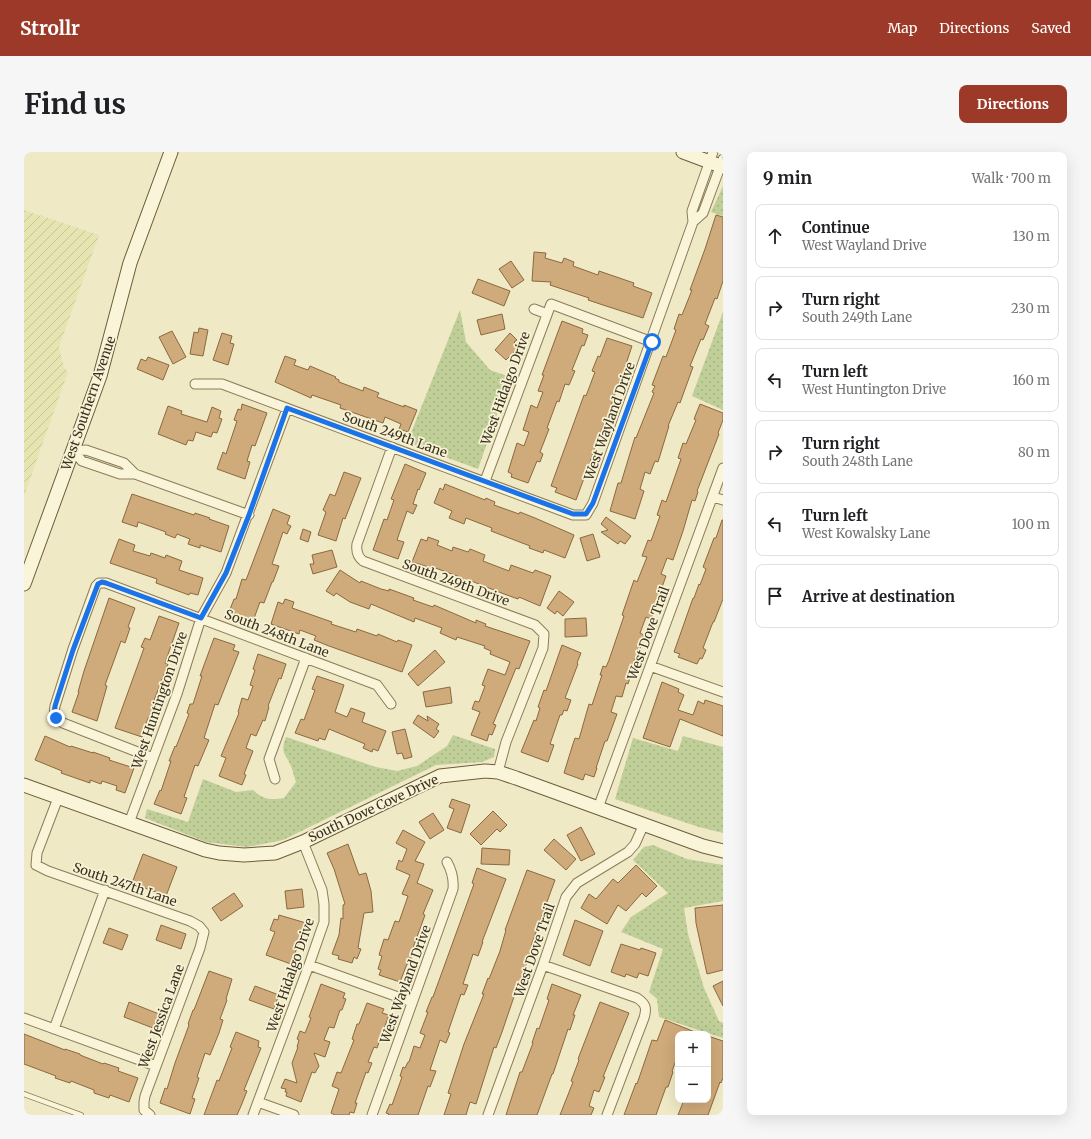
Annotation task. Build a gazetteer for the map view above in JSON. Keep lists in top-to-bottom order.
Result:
{
  "streets": {
    "street": [
      "West Hidalgo Drive",
      "West Southern Avenue",
      "West Wayland Drive",
      "South 249th Lane",
      "South 249th Drive",
      "South 248th Lane",
      "West Dove Trail",
      "West Huntington Drive",
      "South Dove Cove Drive",
      "South 247th Lane",
      "West Jessica Lane"
    ]
  },
  "crossings": [
    ["West Hidalgo Drive", "West Wayland Drive"],
    ["West Hidalgo Drive", "South 249th Lane"],
    ["West Hidalgo Drive", "South Dove Cove Drive"],
    ["West Wayland Drive", "South 249th Lane"],
    ["South 249th Lane", "South 249th Drive"],
    ["South 249th Lane", "West Huntington Drive"],
    ["South 249th Drive", "South Dove Cove Drive"],
    ["South 248th Lane", "West Huntington Drive"],
    ["West Dove Trail", "South Dove Cove Drive"],
    ["West Huntington Drive", "South Dove Cove Drive"],
    ["South Dove Cove Drive", "South 247th Lane"],
    ["South 247th Lane", "West Jessica Lane"]
  ],
  "page": {
    "header": "Strollr",
    "nav": ["Map", "Directions", "Saved"],
    "buttons": "Directions",
    "title": "Find us",
    "heading": ["9 min", "Walk · 700 m"],
    "list": [
      ["Continue", "West Wayland Drive", "130 m"],
      ["Turn right", "South 249th Lane", "230 m"],
      ["Turn left", "West Huntington Drive", "160 m"],
      ["Turn right", "South 248th Lane", "80 m"],
      ["Turn left", "West Kowalsky Lane", "100 m"],
      "Arrive at destination"
    ],
    "map_buttons": ["+", "−"]
  }
}
